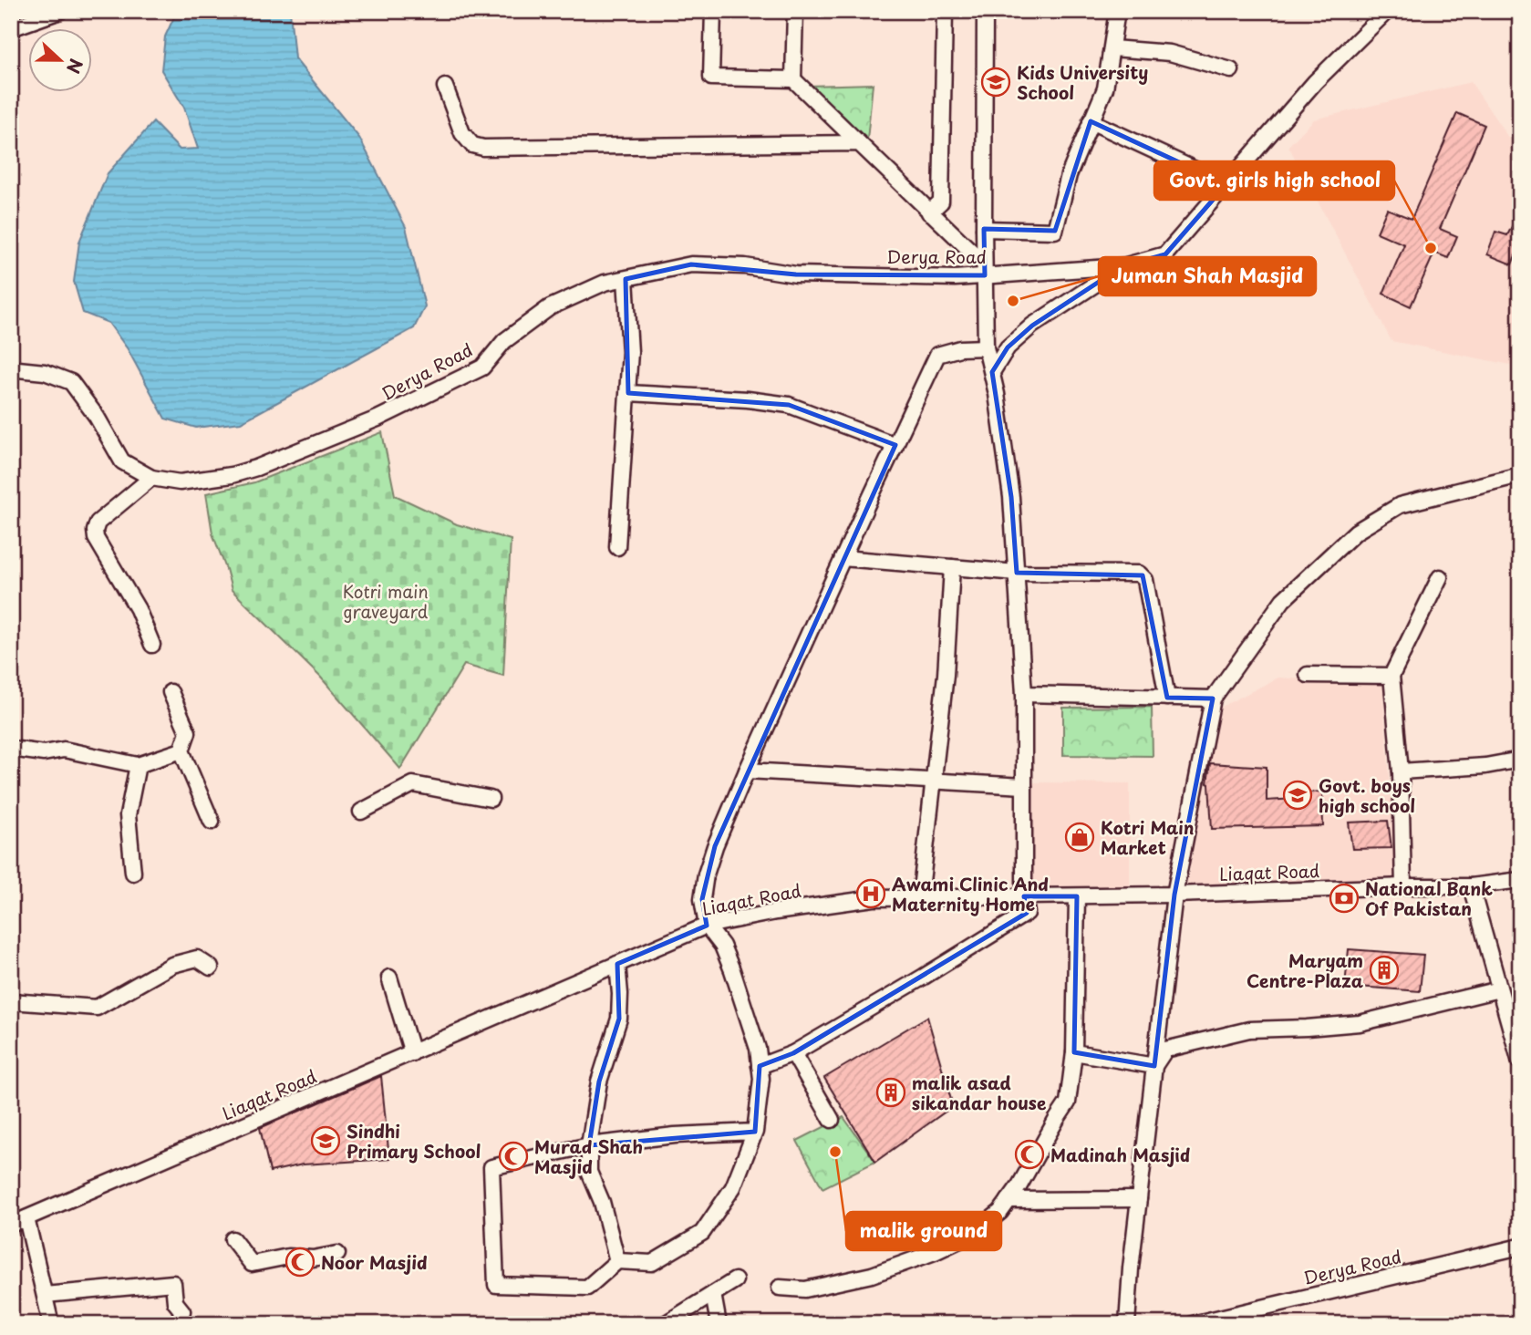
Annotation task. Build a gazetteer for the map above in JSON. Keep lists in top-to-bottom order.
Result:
{
  "streets": {
    "street": ["Derya Road", "Liaqat Road"]
  },
  "parks": ["Kotri main graveyard"],
  "places": {
    "school or university": ["Kids University School", "Govt. boys high school", "Sindhi Primary School"],
    "other": ["Govt. girls high school", "Juman Shah Masjid", "malik ground"],
    "shop": ["Kotri Main Market"],
    "hospital": ["Awami Clinic And Maternity Home"],
    "bank": ["National Bank Of Pakistan"],
    "building": ["Maryam Centre-Plaza", "malik asad sikandar house"],
    "mosque": ["Madinah Masjid", "Murad Shah Masjid", "Noor Masjid"]
  },
  "north": "right"
}
